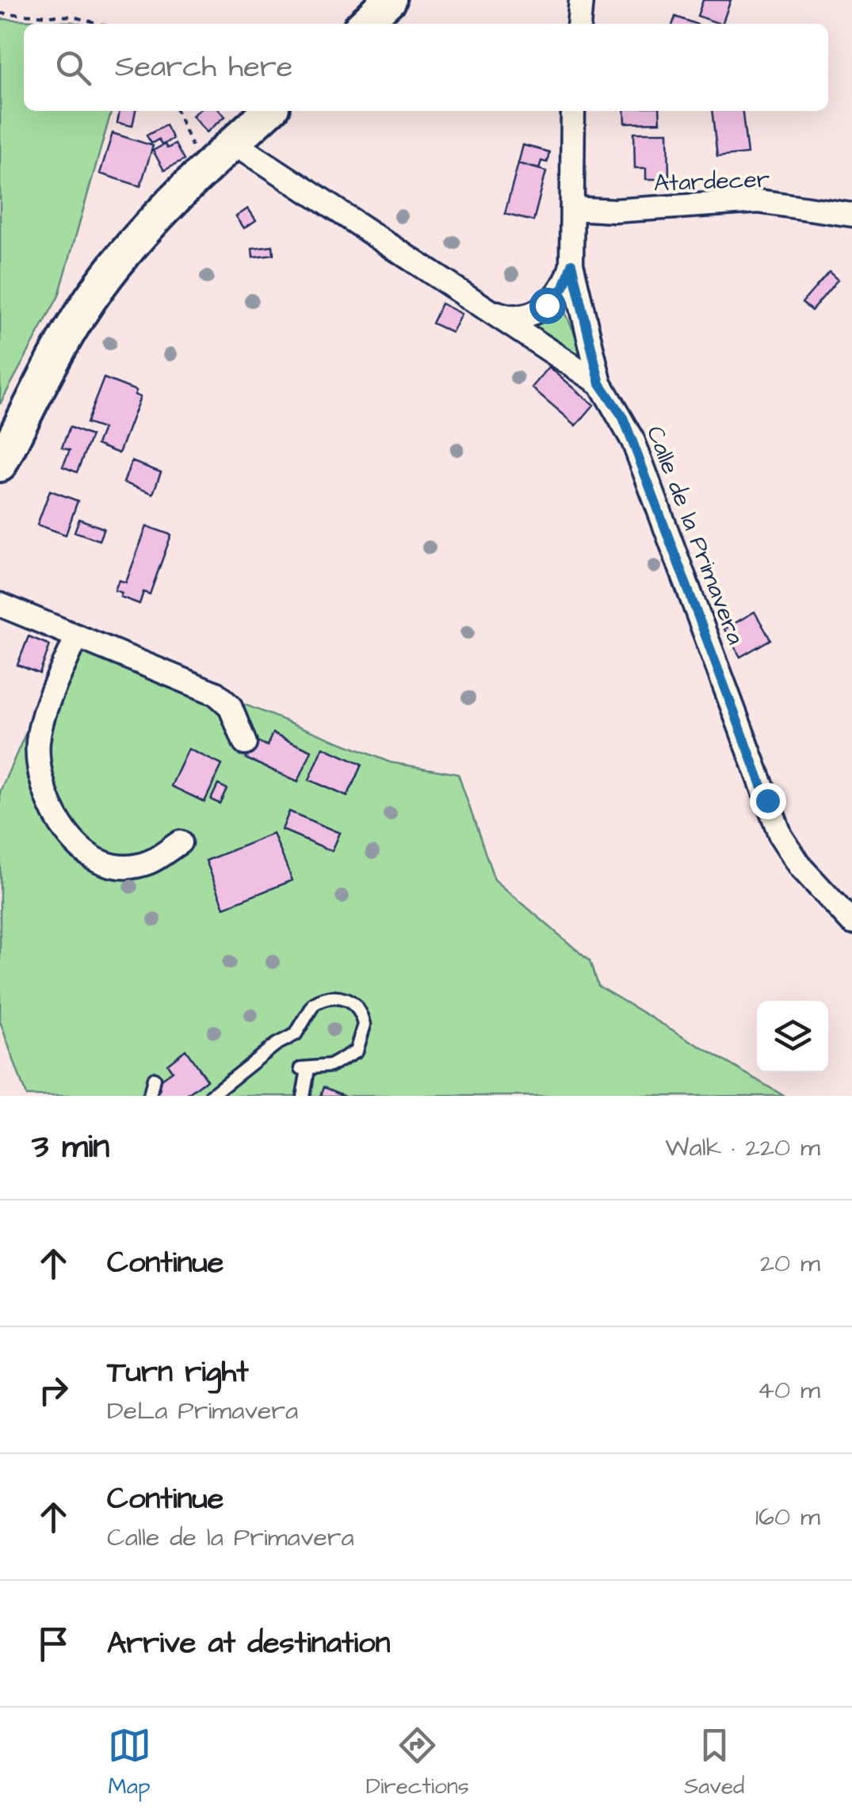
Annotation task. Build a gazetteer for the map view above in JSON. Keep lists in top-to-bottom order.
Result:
{
  "streets": {
    "street": ["Atardecer", "Calle de la Primavera"]
  },
  "page": {
    "search": "Search here",
    "heading": ["3 min", "Walk · 220 m"],
    "list": [
      ["Continue", "20 m"],
      ["Turn right", "DeLa Primavera", "40 m"],
      ["Continue", "Calle de la Primavera", "160 m"],
      "Arrive at destination"
    ],
    "nav": ["Map", "Directions", "Saved"]
  }
}
